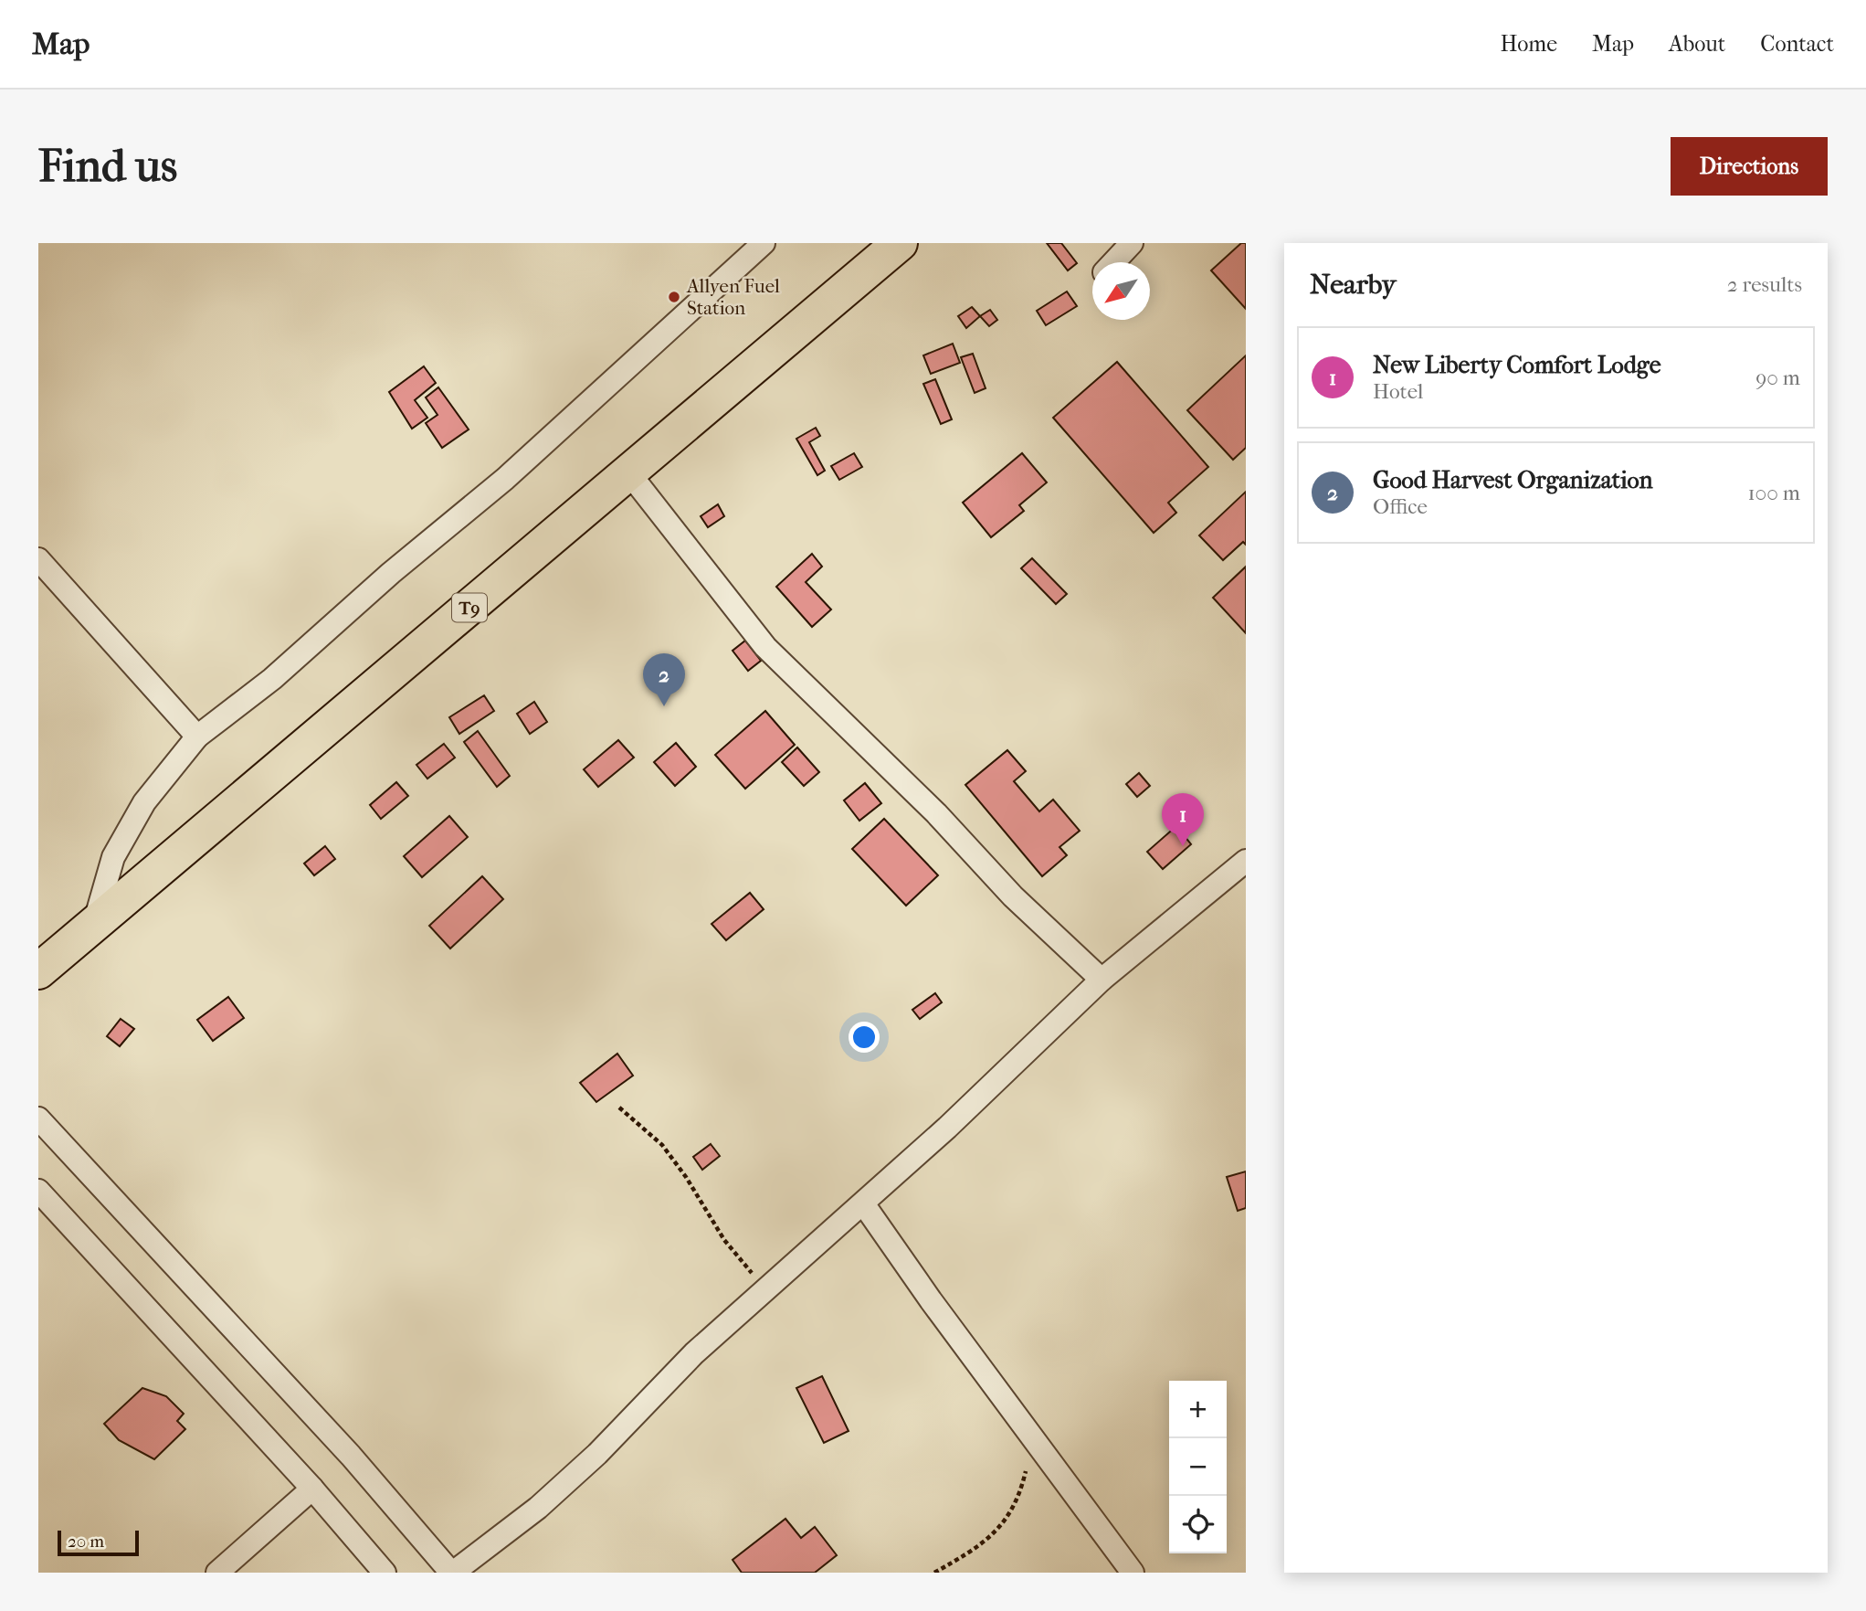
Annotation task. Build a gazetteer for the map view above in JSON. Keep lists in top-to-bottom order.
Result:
{
  "streets": {
    "highway": ["T9"]
  },
  "places": ["Allyen Fuel Station"],
  "scale_bar": "20 m",
  "north": "bottom left",
  "page": {
    "header": "Map",
    "nav": [
      "Home",
      "Map",
      "About",
      "Contact"
    ],
    "buttons": "Directions",
    "title": "Find us",
    "heading": ["Nearby", "2 results"],
    "list": [
      {
        "mark": "1",
        "name": "New Liberty Comfort Lodge",
        "note": "Hotel",
        "value": "90 m"
      },
      {
        "mark": "2",
        "name": "Good Harvest Organization",
        "note": "Office",
        "value": "100 m"
      }
    ],
    "pins": ["2", "1"],
    "map_buttons": ["+", "−"],
    "scale": "20 m"
  }
}
